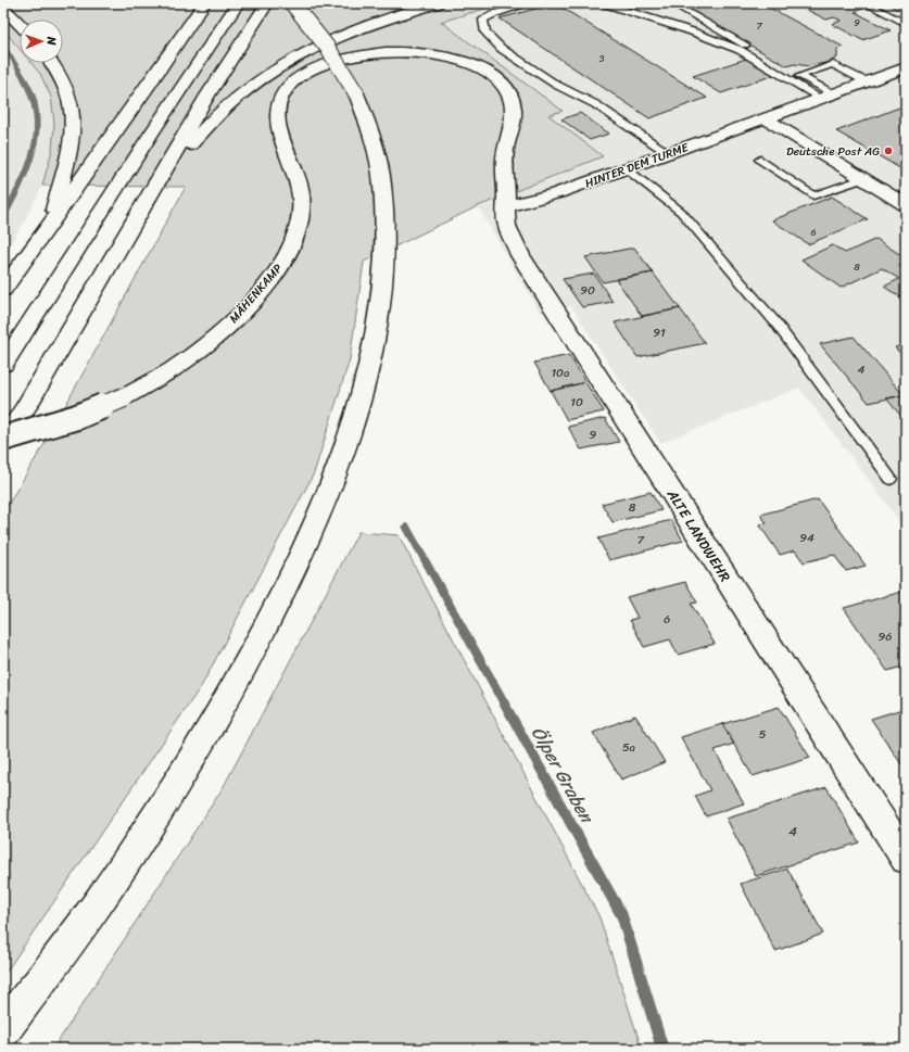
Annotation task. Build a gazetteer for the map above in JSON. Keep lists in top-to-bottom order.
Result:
{
  "streets": {
    "main road": ["HINTER DEM TURME", "MÄHENKAMP", "ALTE LANDWEHR"]
  },
  "crossings": [
    ["HINTER DEM TURME", "MÄHENKAMP"],
    ["HINTER DEM TURME", "ALTE LANDWEHR"],
    ["MÄHENKAMP", "ALTE LANDWEHR"]
  ],
  "water": ["Ölper Graben"],
  "places": ["Deutsche Post AG"],
  "house_numbers": [
    "9",
    "7",
    "3",
    "6",
    "8",
    "90",
    "91",
    "4",
    "10a",
    "10",
    "9",
    "8",
    "94",
    "7",
    "6",
    "96",
    "5",
    "5a",
    "4"
  ],
  "north": "right"
}
